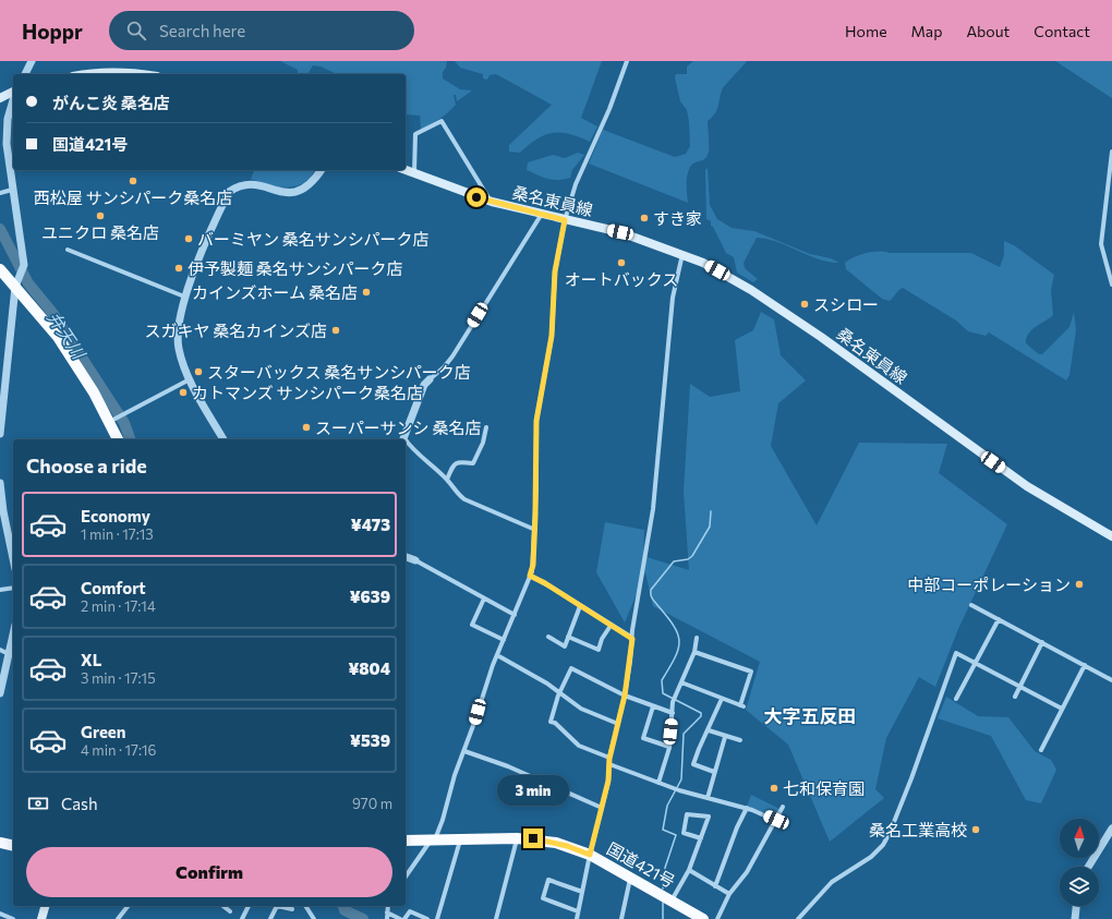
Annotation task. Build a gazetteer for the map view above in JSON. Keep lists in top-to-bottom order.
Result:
{
  "streets": {
    "highway": ["国道421号"],
    "main road": ["桑名東員線"]
  },
  "districts": ["大字五反田"],
  "water": ["弁天川"],
  "places": [
    "西松屋 サンシパーク桑名店",
    "ユニクロ 桑名店",
    "すき家",
    "バーミヤン 桑名サンシパーク店",
    "オートバックス",
    "伊予製麺 桑名サンシパーク店",
    "カインズホーム 桑名店",
    "スシロー",
    "スガキヤ 桑名カインズ店",
    "スターバックス 桑名サンシパーク店",
    "カトマンズ サンシパーク桑名店",
    "スーパーサンシ 桑名店",
    "中部コーポレーション",
    "七和保育園",
    "桑名工業高校"
  ],
  "north": "top",
  "page": {
    "header": "Hoppr",
    "search": "Search here",
    "nav": [
      "Home",
      "Map",
      "About",
      "Contact"
    ],
    "banner": ["がんこ炎 桑名店", "国道421号"],
    "heading": "Choose a ride",
    "list": [
      {
        "name": "Economy",
        "note": "1 min · 17:13",
        "value": "¥473"
      },
      {
        "name": "Comfort",
        "note": "2 min · 17:14",
        "value": "¥639"
      },
      {
        "name": "XL",
        "note": "3 min · 17:15",
        "value": "¥804"
      },
      {
        "name": "Green",
        "note": "4 min · 17:16",
        "value": "¥539"
      }
    ],
    "bubble": "3 min",
    "pay": ["Cash", "970 m"],
    "buttons": "Confirm"
  }
}
